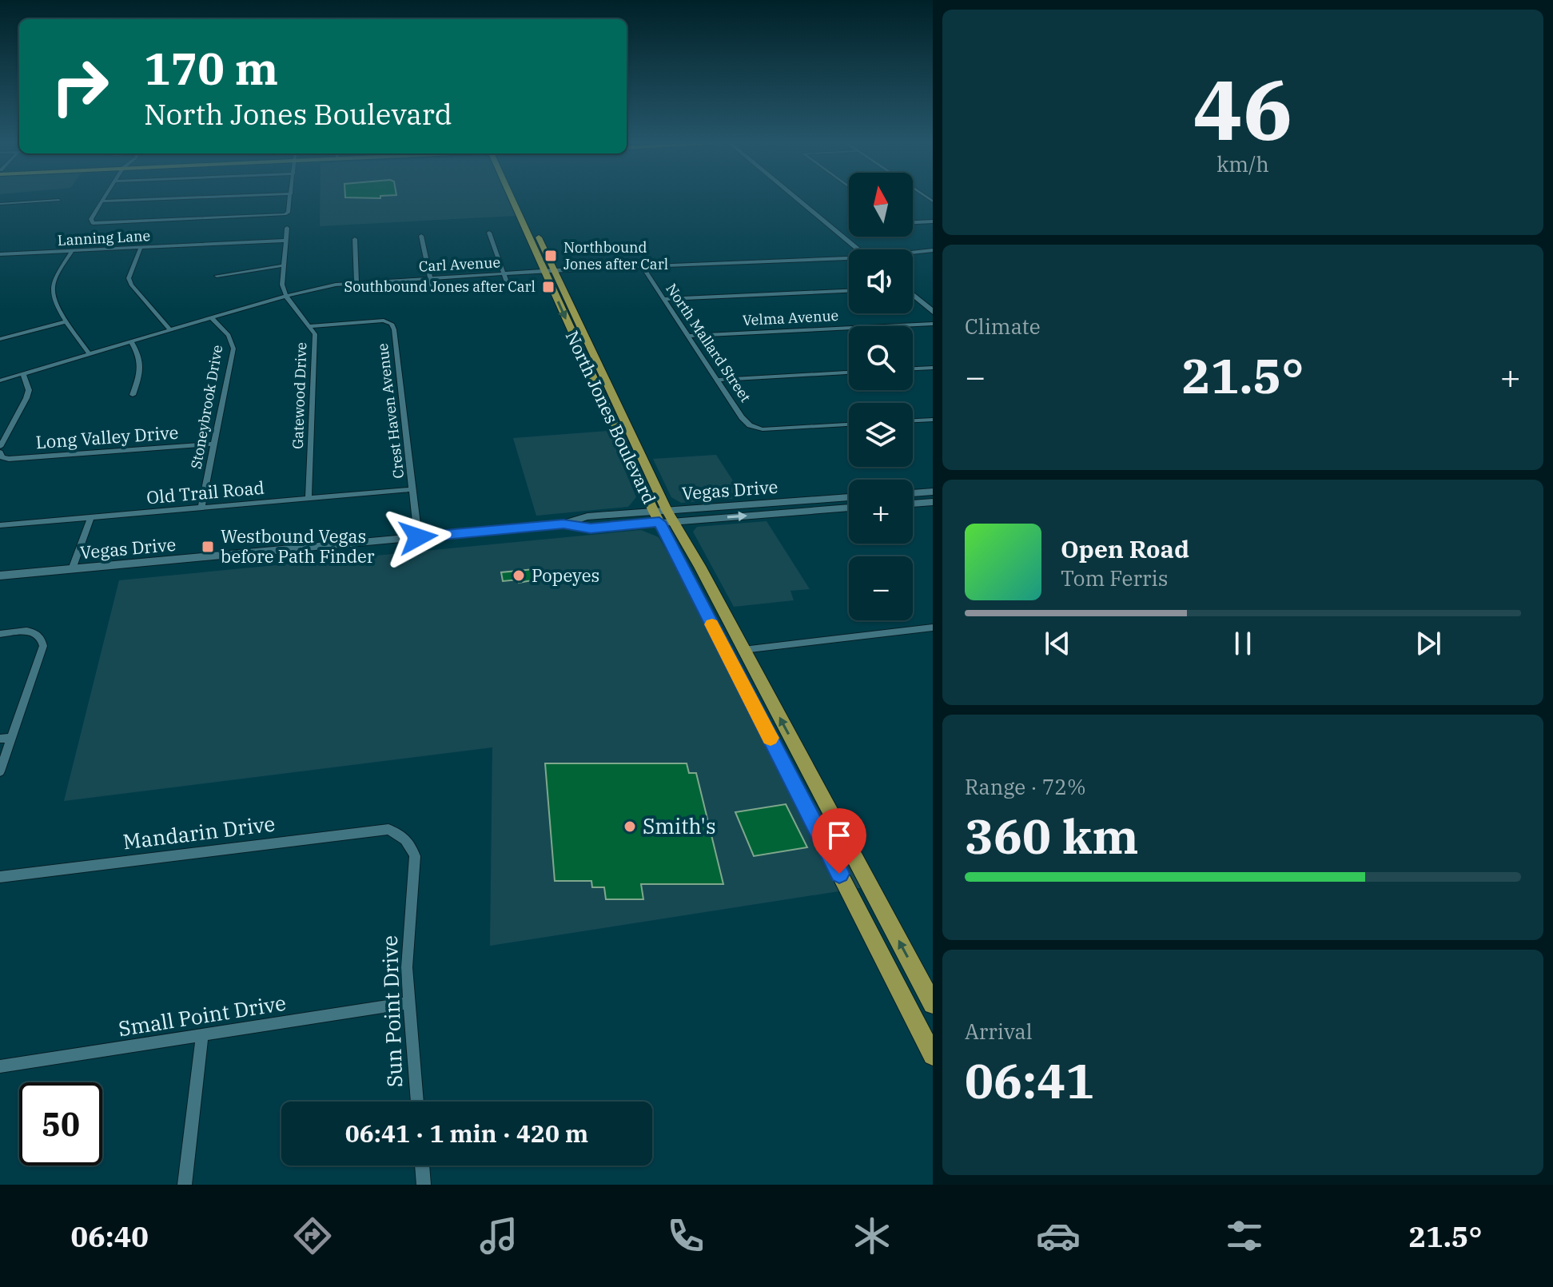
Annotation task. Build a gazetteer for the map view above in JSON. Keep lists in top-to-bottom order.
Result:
{
  "streets": {
    "main road": ["North Jones Boulevard", "Vegas Drive"],
    "street": [
      "Lanning Lane",
      "Carl Avenue",
      "Velma Avenue",
      "North Mallard Street",
      "Gatewood Drive",
      "Stoneybrook Drive",
      "Crest Haven Avenue",
      "Long Valley Drive",
      "Old Trail Road",
      "Mandarin Drive",
      "Sun Point Drive",
      "Small Point Drive"
    ]
  },
  "crossings": [
    ["Carl Avenue", "North Mallard Street"],
    ["Carl Avenue", "Gatewood Drive"],
    ["Carl Avenue", "Stoneybrook Drive"],
    ["Carl Avenue", "North Jones Boulevard"],
    ["Velma Avenue", "North Mallard Street"],
    ["Gatewood Drive", "Crest Haven Avenue"],
    ["Gatewood Drive", "Old Trail Road"],
    ["Stoneybrook Drive", "Long Valley Drive"],
    ["Stoneybrook Drive", "Old Trail Road"],
    ["Crest Haven Avenue", "Vegas Drive"],
    ["Crest Haven Avenue", "Old Trail Road"],
    ["North Jones Boulevard", "Vegas Drive"],
    ["Mandarin Drive", "Sun Point Drive"],
    ["Sun Point Drive", "Small Point Drive"]
  ],
  "places": {
    "transit": ["Northbound Jones after Carl", "Southbound Jones after Carl", "Westbound Vegas before Path Finder"],
    "other": ["Popeyes", "Smith's"]
  },
  "north": "top",
  "page": {
    "tile": [
      ["46", "km/h"],
      "Climate",
      ["Range · 72%", "360 km"],
      ["Arrival", "06:41"]
    ],
    "turn": ["170 m", "North Jones Boulevard"],
    "map_buttons": ["+", "−"],
    "heat": ["−", "21.5°", "+"],
    "song": ["Open Road", "Tom Ferris"],
    "limit": "50",
    "trip": "06:41 · 1 min · 420 m",
    "tabs": ["06:40", "21.5°"]
  }
}
